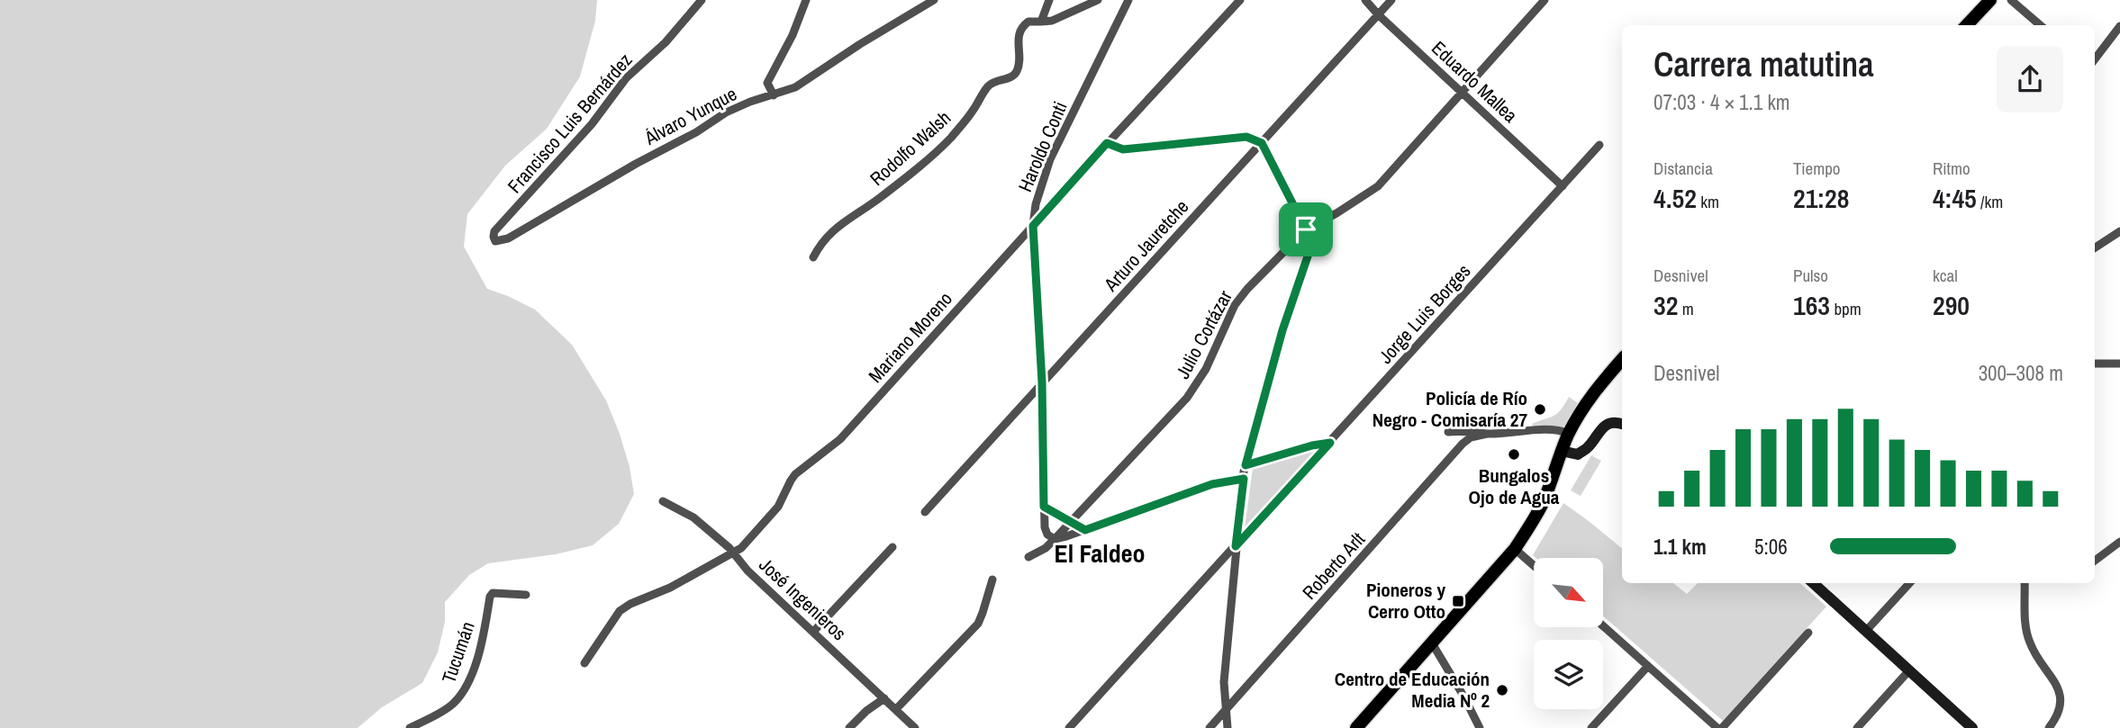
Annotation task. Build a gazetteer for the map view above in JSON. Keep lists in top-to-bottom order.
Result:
{
  "streets": {
    "street": [
      "Eduardo Mallea",
      "Álvaro Yunque",
      "Francisco Luis Bernárdez",
      "Haroldo Conti",
      "Rodolfo Walsh",
      "Arturo Jauretche",
      "Jorge Luis Borges",
      "Julio Cortázar",
      "Mariano Moreno",
      "Roberto Arlt",
      "José Ingenieros",
      "Tucumán"
    ]
  },
  "crossings": [
    ["Eduardo Mallea", "Arturo Jauretche"],
    ["Eduardo Mallea", "Jorge Luis Borges"],
    ["Eduardo Mallea", "Julio Cortázar"],
    ["Álvaro Yunque", "Francisco Luis Bernárdez"],
    ["Haroldo Conti", "Arturo Jauretche"],
    ["Haroldo Conti", "Julio Cortázar"],
    ["Haroldo Conti", "Mariano Moreno"],
    ["Mariano Moreno", "José Ingenieros"]
  ],
  "districts": ["El Faldeo"],
  "places": {
    "other": ["Policía de Río Negro - Comisaría 27", "Bungalos Ojo de Agua", "Centro de Educación Media Nº 2"],
    "transit": ["Pioneros y Cerro Otto"]
  },
  "north": "bottom right",
  "page": {
    "heading": ["Carrera matutina", "07:03 · 4 × 1.1 km"],
    "stats": [
      ["Distancia", "4.52 km"],
      ["Tiempo", "21:28"],
      ["Ritmo", "4:45 /km"],
      ["Desnivel", "32 m"],
      ["Pulso", "163 bpm"],
      ["kcal", "290"]
    ],
    "chart": ["Desnivel", "300–308 m"],
    "list": [
      {
        "name": "1.1 km",
        "note": "5:06"
      }
    ]
  }
}
